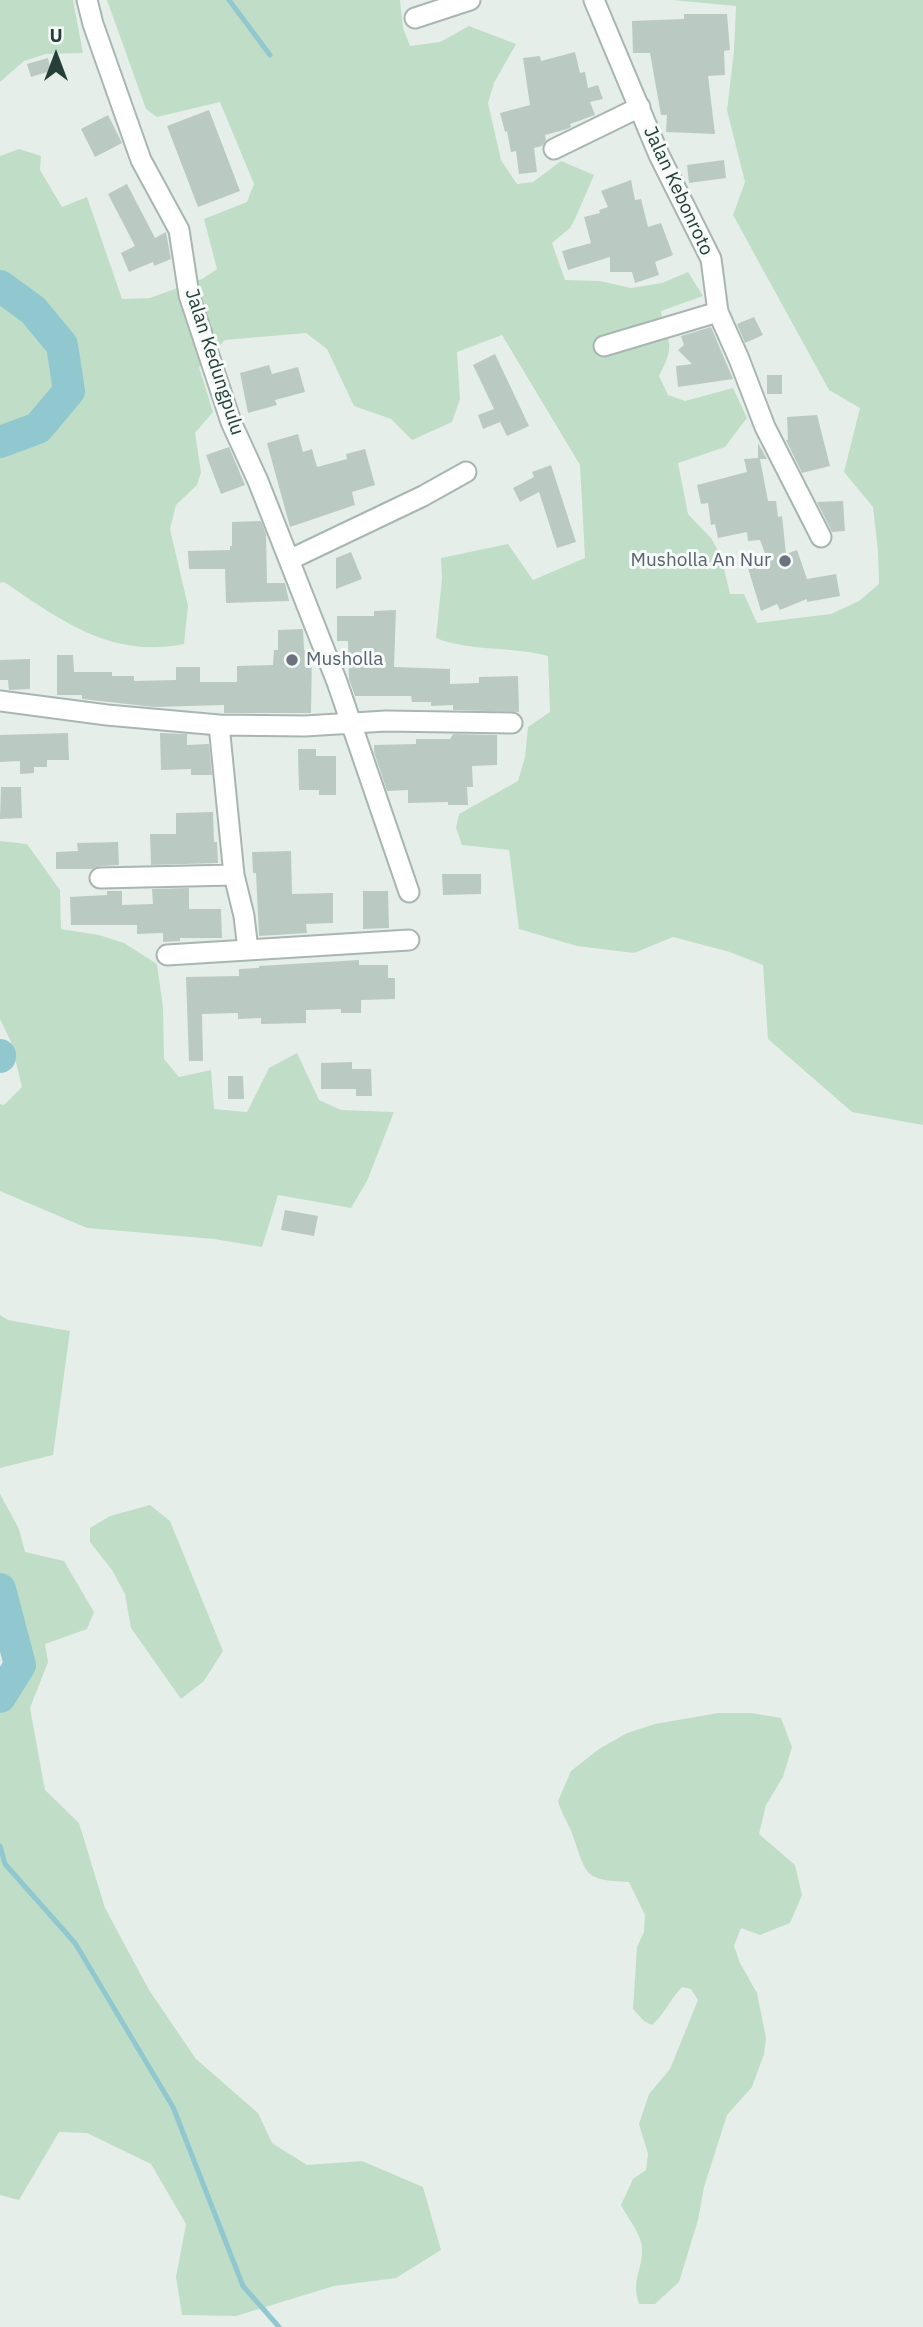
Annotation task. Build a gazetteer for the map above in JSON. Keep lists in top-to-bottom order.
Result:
{
  "streets": {
    "street": ["Jalan Kebonroto", "Jalan Kedungpulu"]
  },
  "places": ["Musholla An Nur", "Musholla"],
  "north": "top"
}
